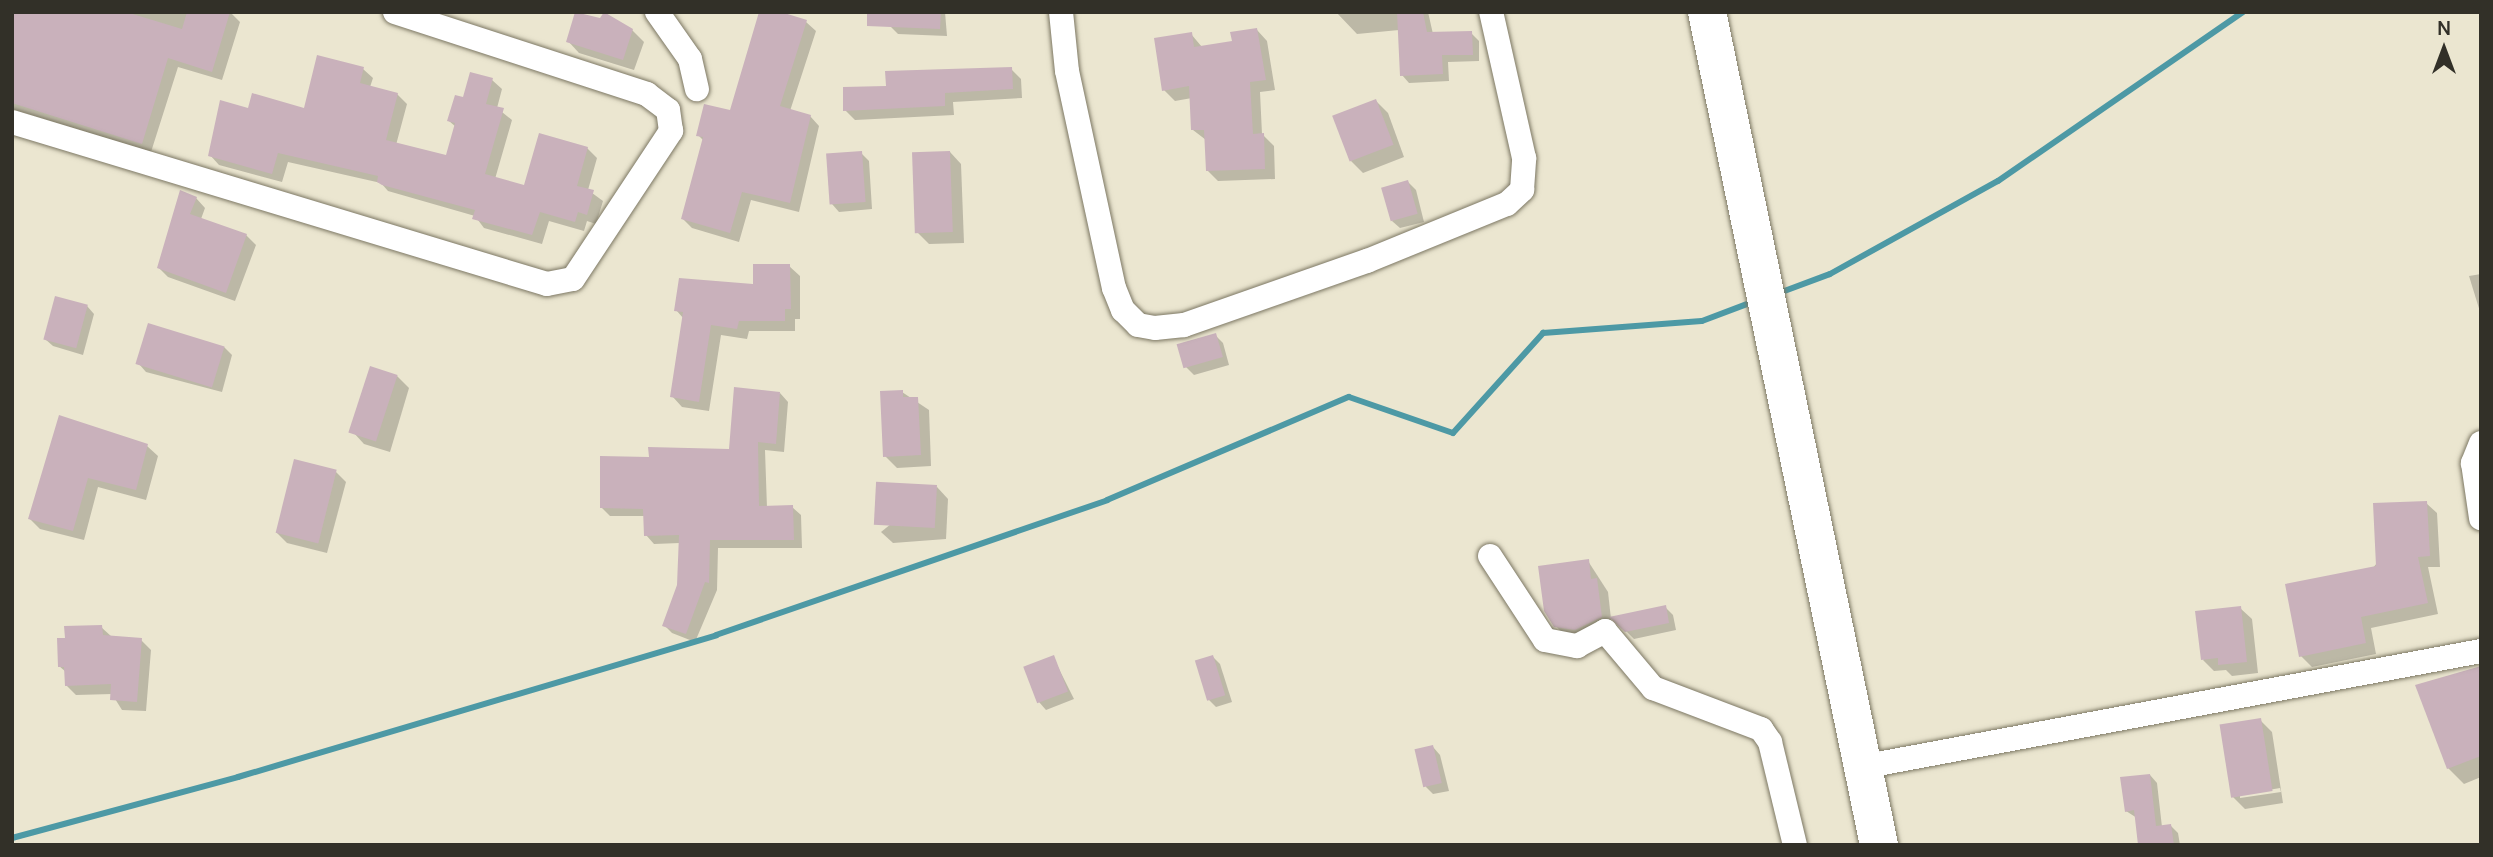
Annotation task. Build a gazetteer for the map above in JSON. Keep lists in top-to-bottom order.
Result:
{
  "north": "top"
}
